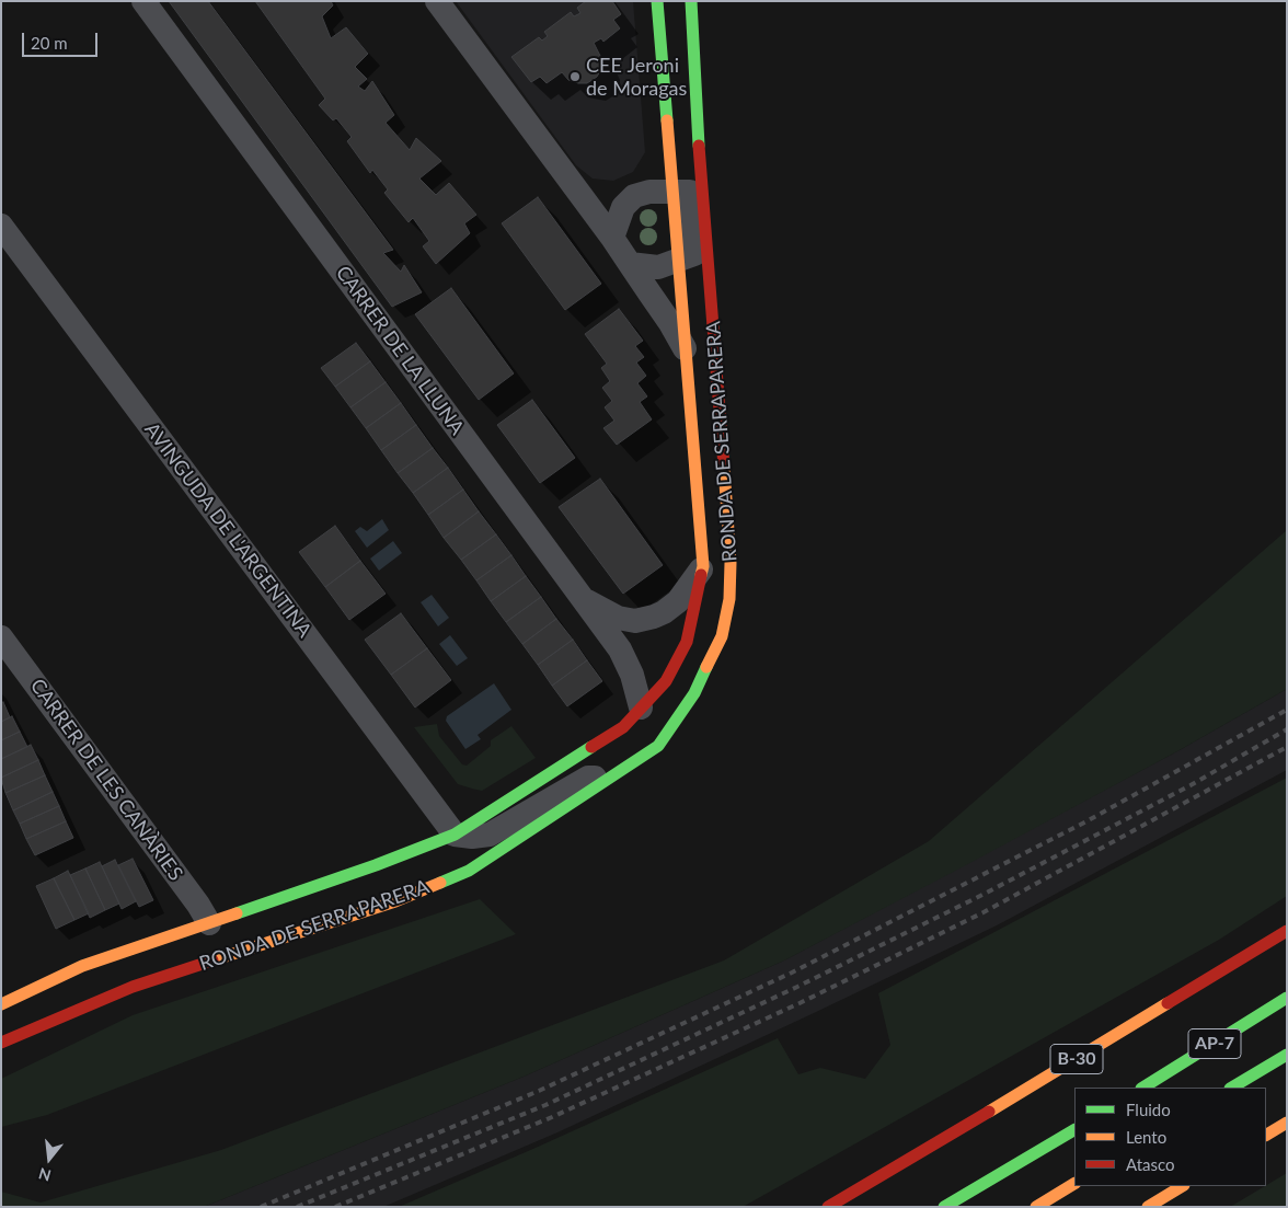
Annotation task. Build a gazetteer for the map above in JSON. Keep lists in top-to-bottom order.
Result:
{
  "streets": {
    "main road": ["RONDA DE SERRAPARERA", "AP-7", "B-30"],
    "street": ["CARRER DE LA LLUNA", "AVINGUDA DE L'ARGENTINA", "CARRER DE LES CANÀRIES"]
  },
  "crossings": [
    ["CARRER DE LA LLUNA", "RONDA DE SERRAPARERA"],
    ["RONDA DE SERRAPARERA", "AVINGUDA DE L'ARGENTINA"],
    ["RONDA DE SERRAPARERA", "CARRER DE LES CANÀRIES"]
  ],
  "places": ["CEE Jeroni de Moragas"],
  "legend": ["Fluido", "Lento", "Atasco"],
  "scale_bar": "20 m",
  "north": "bottom"
}
